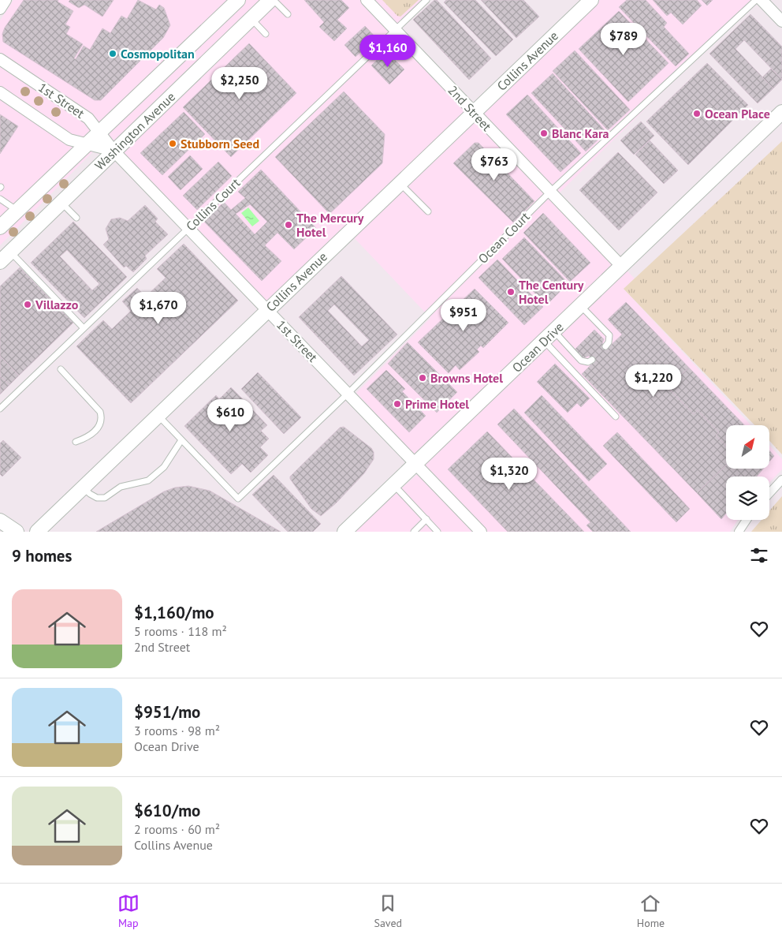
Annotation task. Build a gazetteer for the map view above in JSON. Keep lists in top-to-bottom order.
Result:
{
  "streets": {
    "street": [
      "Collins Avenue",
      "1st Street",
      "2nd Street",
      "Washington Avenue",
      "Ocean Drive"
    ],
    "lane": ["Collins Court", "Ocean Court"]
  },
  "crossings": [
    ["Collins Avenue", "1st Street"],
    ["Collins Avenue", "2nd Street"],
    ["1st Street", "Washington Avenue"],
    ["1st Street", "Collins Court"],
    ["1st Street", "Ocean Court"],
    ["1st Street", "Ocean Drive"],
    ["2nd Street", "Collins Court"],
    ["2nd Street", "Ocean Court"],
    ["2nd Street", "Ocean Drive"]
  ],
  "places": [
    "Cosmopolitan",
    "Ocean Place",
    "Blanc Kara",
    "Stubborn Seed",
    "The Mercury Hotel",
    "The Century Hotel",
    "Villazzo",
    "Browns Hotel",
    "Prime Hotel"
  ],
  "north": "top right",
  "page": {
    "price": [
      "$789",
      "$1,160",
      "$2,250",
      "$763",
      "$1,670",
      "$951",
      "$1,220",
      "$610",
      "$1,320"
    ],
    "heading": "9 homes",
    "list": [
      {
        "name": "$1,160/mo",
        "note": "5 rooms · 118 m² · 2nd Street"
      },
      {
        "name": "$951/mo",
        "note": "3 rooms · 98 m² · Ocean Drive"
      },
      {
        "name": "$610/mo",
        "note": "2 rooms · 60 m² · Collins Avenue"
      }
    ],
    "tabs": ["Map", "Saved", "Home"]
  }
}
